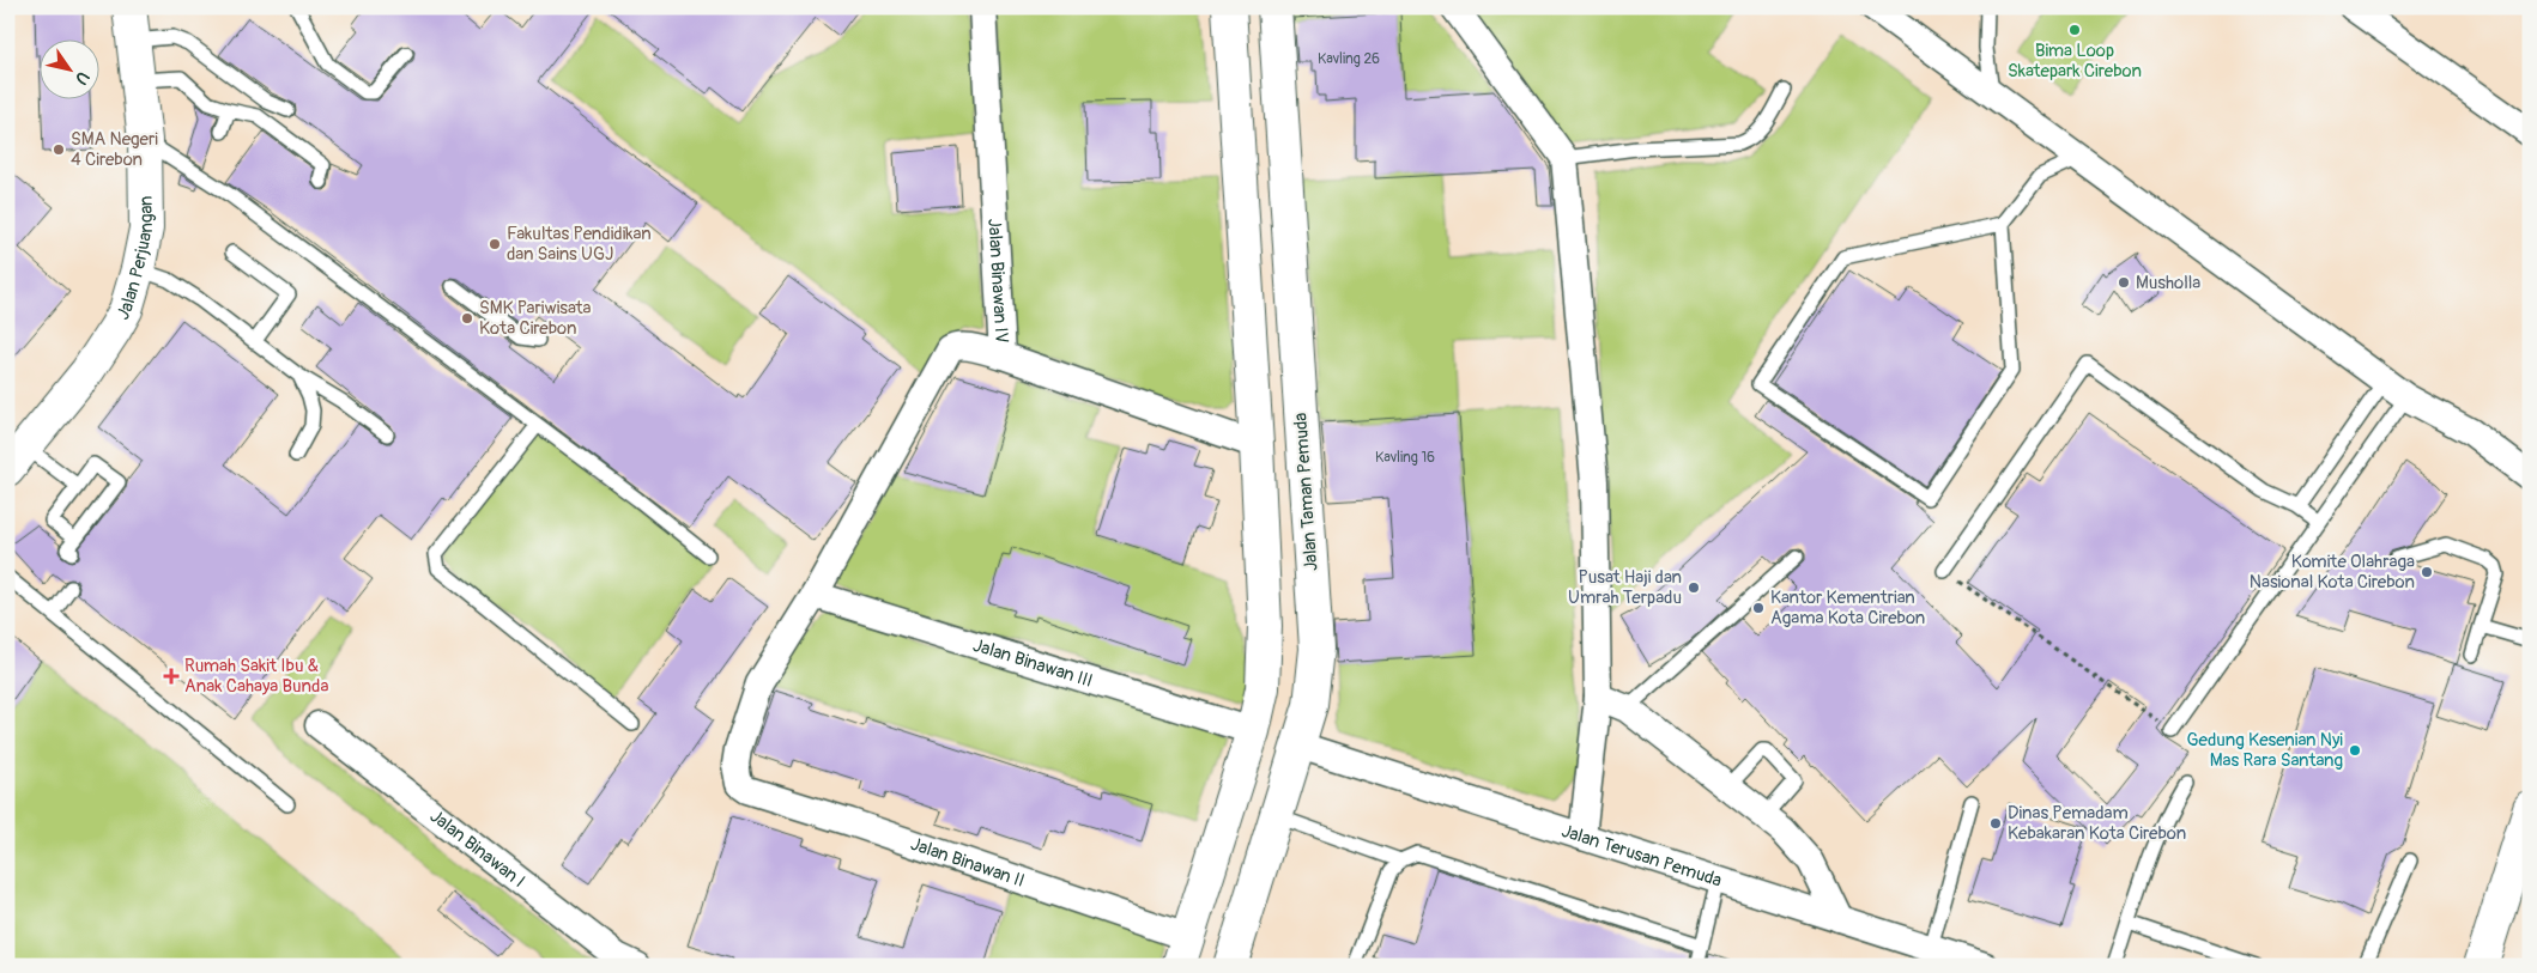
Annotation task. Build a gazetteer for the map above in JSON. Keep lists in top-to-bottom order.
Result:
{
  "streets": {
    "street": [
      "Jalan Perjuangan",
      "Jalan Binawan IV",
      "Jalan Taman Pemuda",
      "Jalan Binawan III",
      "Jalan Binawan I",
      "Jalan Terusan Pemuda",
      "Jalan Binawan II"
    ]
  },
  "crossings": [
    ["Jalan Taman Pemuda", "Jalan Terusan Pemuda"],
    ["Jalan Binawan III", "Jalan Binawan II"]
  ],
  "places": {
    "other": [
      "Bima Loop Skatepark Cirebon",
      "SMA Negeri 4 Cirebon",
      "Fakultas Pendidikan dan Sains UGJ",
      "Musholla",
      "SMK Pariwisata Kota Cirebon",
      "Komite Olahraga Nasional Kota Cirebon",
      "Pusat Haji dan Umrah Terpadu",
      "Kantor Kementrian Agama Kota Cirebon",
      "Gedung Kesenian Nyi Mas Rara Santang",
      "Dinas Pemadam Kebakaran Kota Cirebon"
    ],
    "health": ["Rumah Sakit Ibu & Anak Cahaya Bunda"]
  },
  "house_numbers": ["Kavling 26", "Kavling 16"],
  "north": "bottom right"
}
